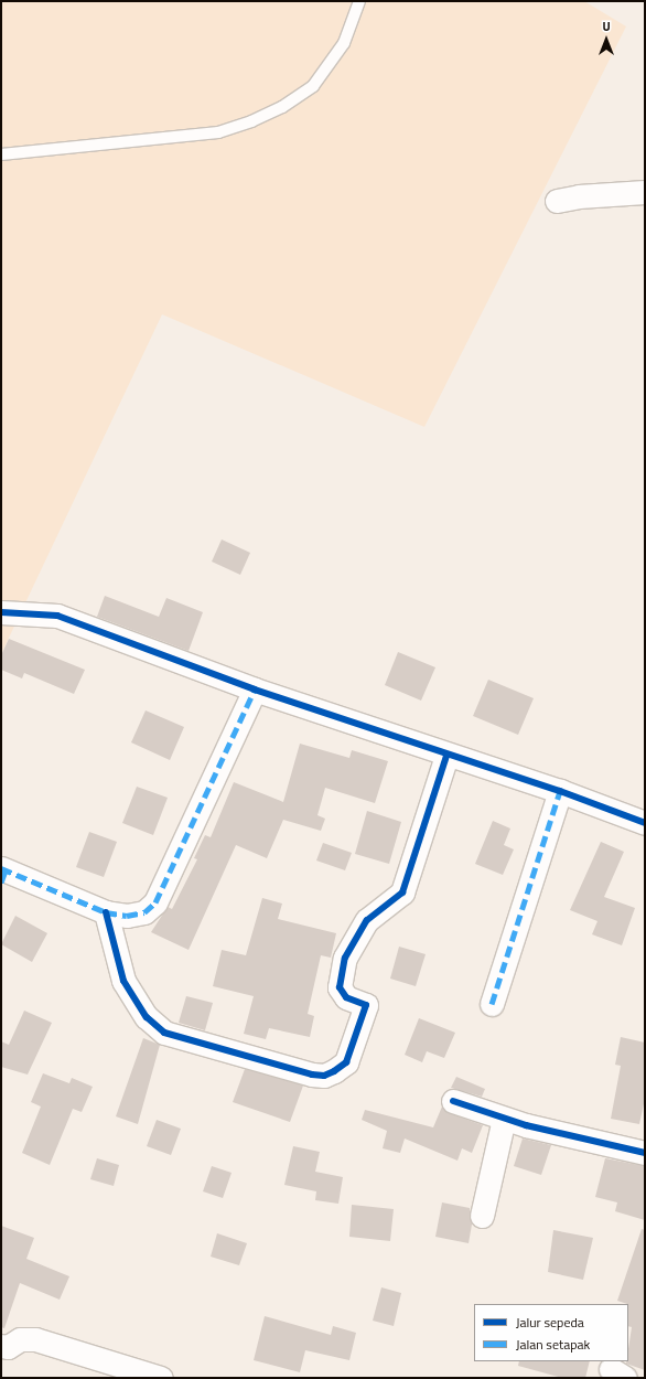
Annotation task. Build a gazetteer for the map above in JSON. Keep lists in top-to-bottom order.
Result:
{
  "legend": ["Jalur sepeda", "Jalan setapak"],
  "north": "top"
}
